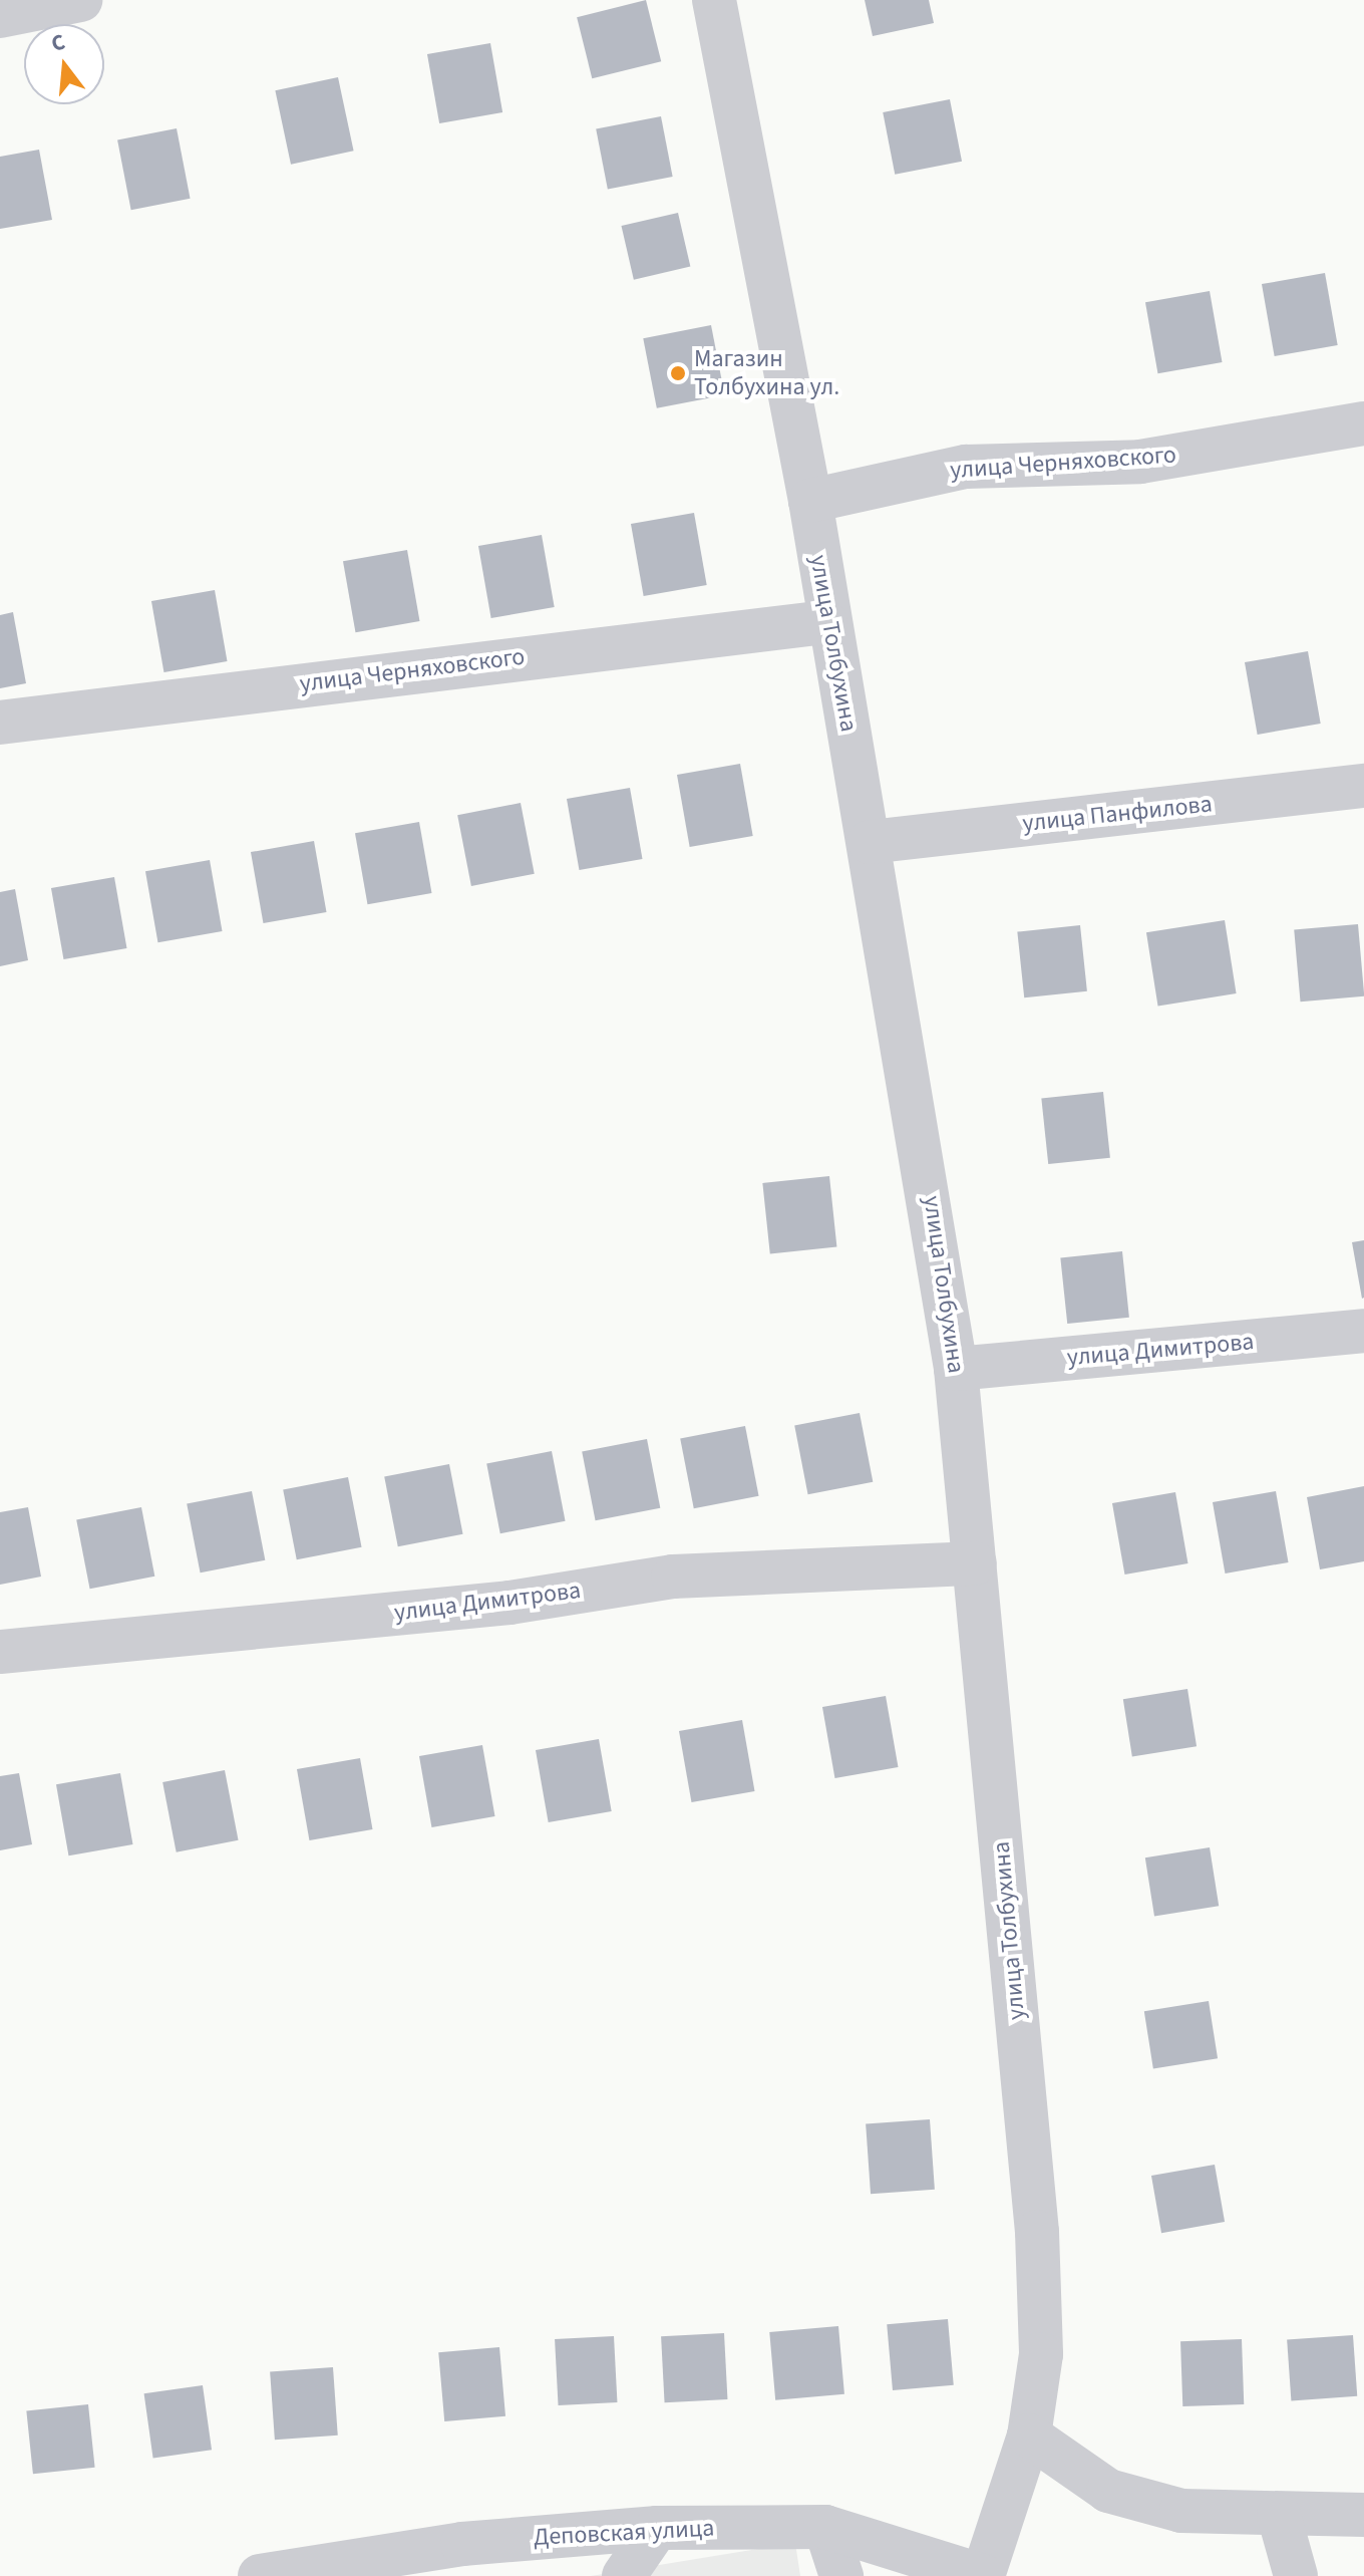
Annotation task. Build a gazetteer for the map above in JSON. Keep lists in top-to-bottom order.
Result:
{
  "streets": {
    "street": [
      "улица Черняховского",
      "улица Толбухина",
      "улица Панфилова",
      "улица Димитрова",
      "Деповская улица"
    ]
  },
  "crossings": [
    ["улица Черняховского", "улица Толбухина"],
    ["улица Толбухина", "улица Панфилова"],
    ["улица Толбухина", "улица Димитрова"],
    ["улица Толбухина", "Деповская улица"]
  ],
  "places": ["Магазин Толбухина ул."],
  "north": "top"
}
